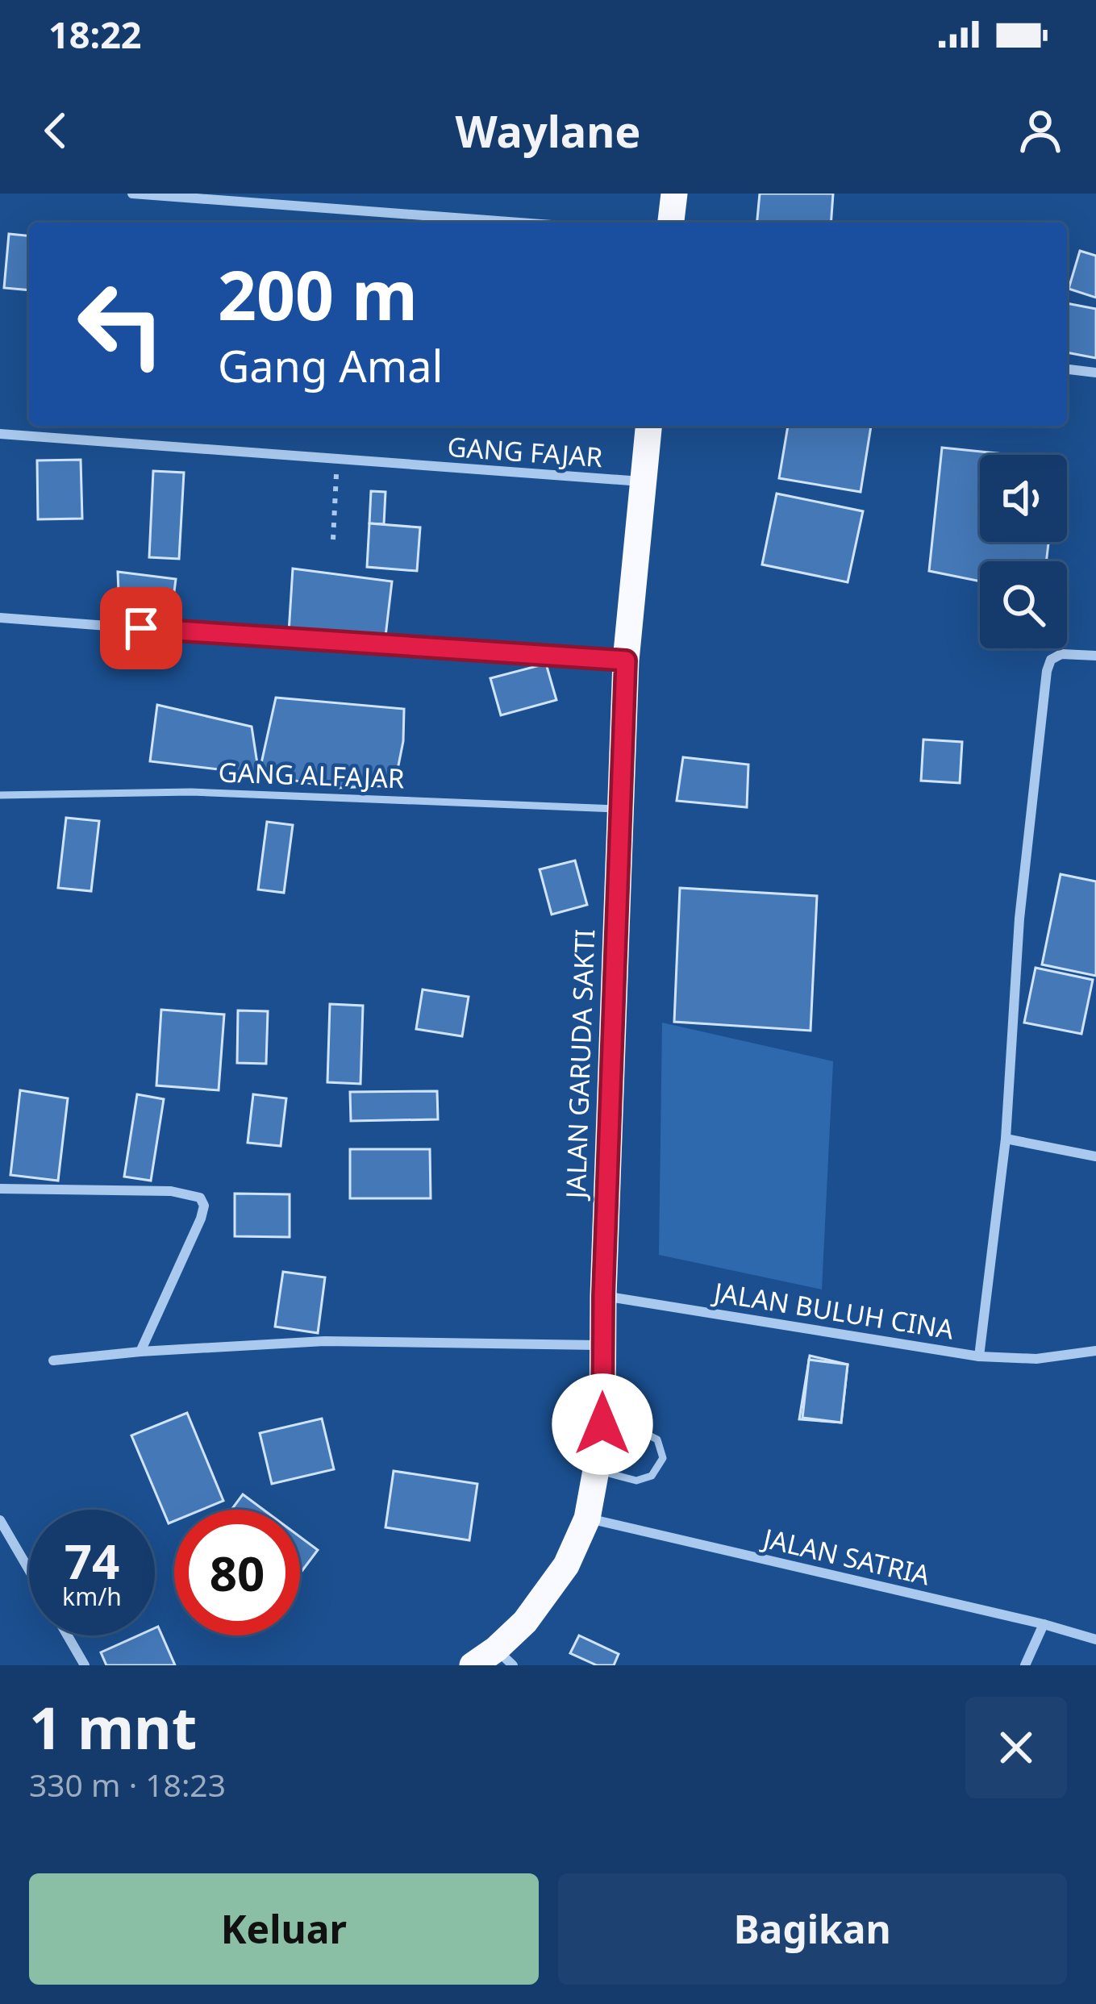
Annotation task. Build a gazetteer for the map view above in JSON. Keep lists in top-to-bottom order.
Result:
{
  "streets": {
    "highway": ["JALAN GARUDA SAKTI"],
    "street": ["GANG FAJAR", "JALAN BULUH CINA", "JALAN SATRIA"],
    "lane": ["GANG ALFAJAR"]
  },
  "crossings": [
    ["GANG FAJAR", "JALAN GARUDA SAKTI"],
    ["GANG ALFAJAR", "JALAN GARUDA SAKTI"],
    ["JALAN GARUDA SAKTI", "JALAN BULUH CINA"],
    ["JALAN GARUDA SAKTI", "JALAN SATRIA"]
  ],
  "page": {
    "status": "18:22",
    "header": "Waylane",
    "turn": ["200 m", "Gang Amal"],
    "speed": "74 km/h",
    "limit": "80",
    "heading": ["1 mnt", "330 m · 18:23"],
    "buttons": ["Keluar", "Bagikan"]
  }
}
